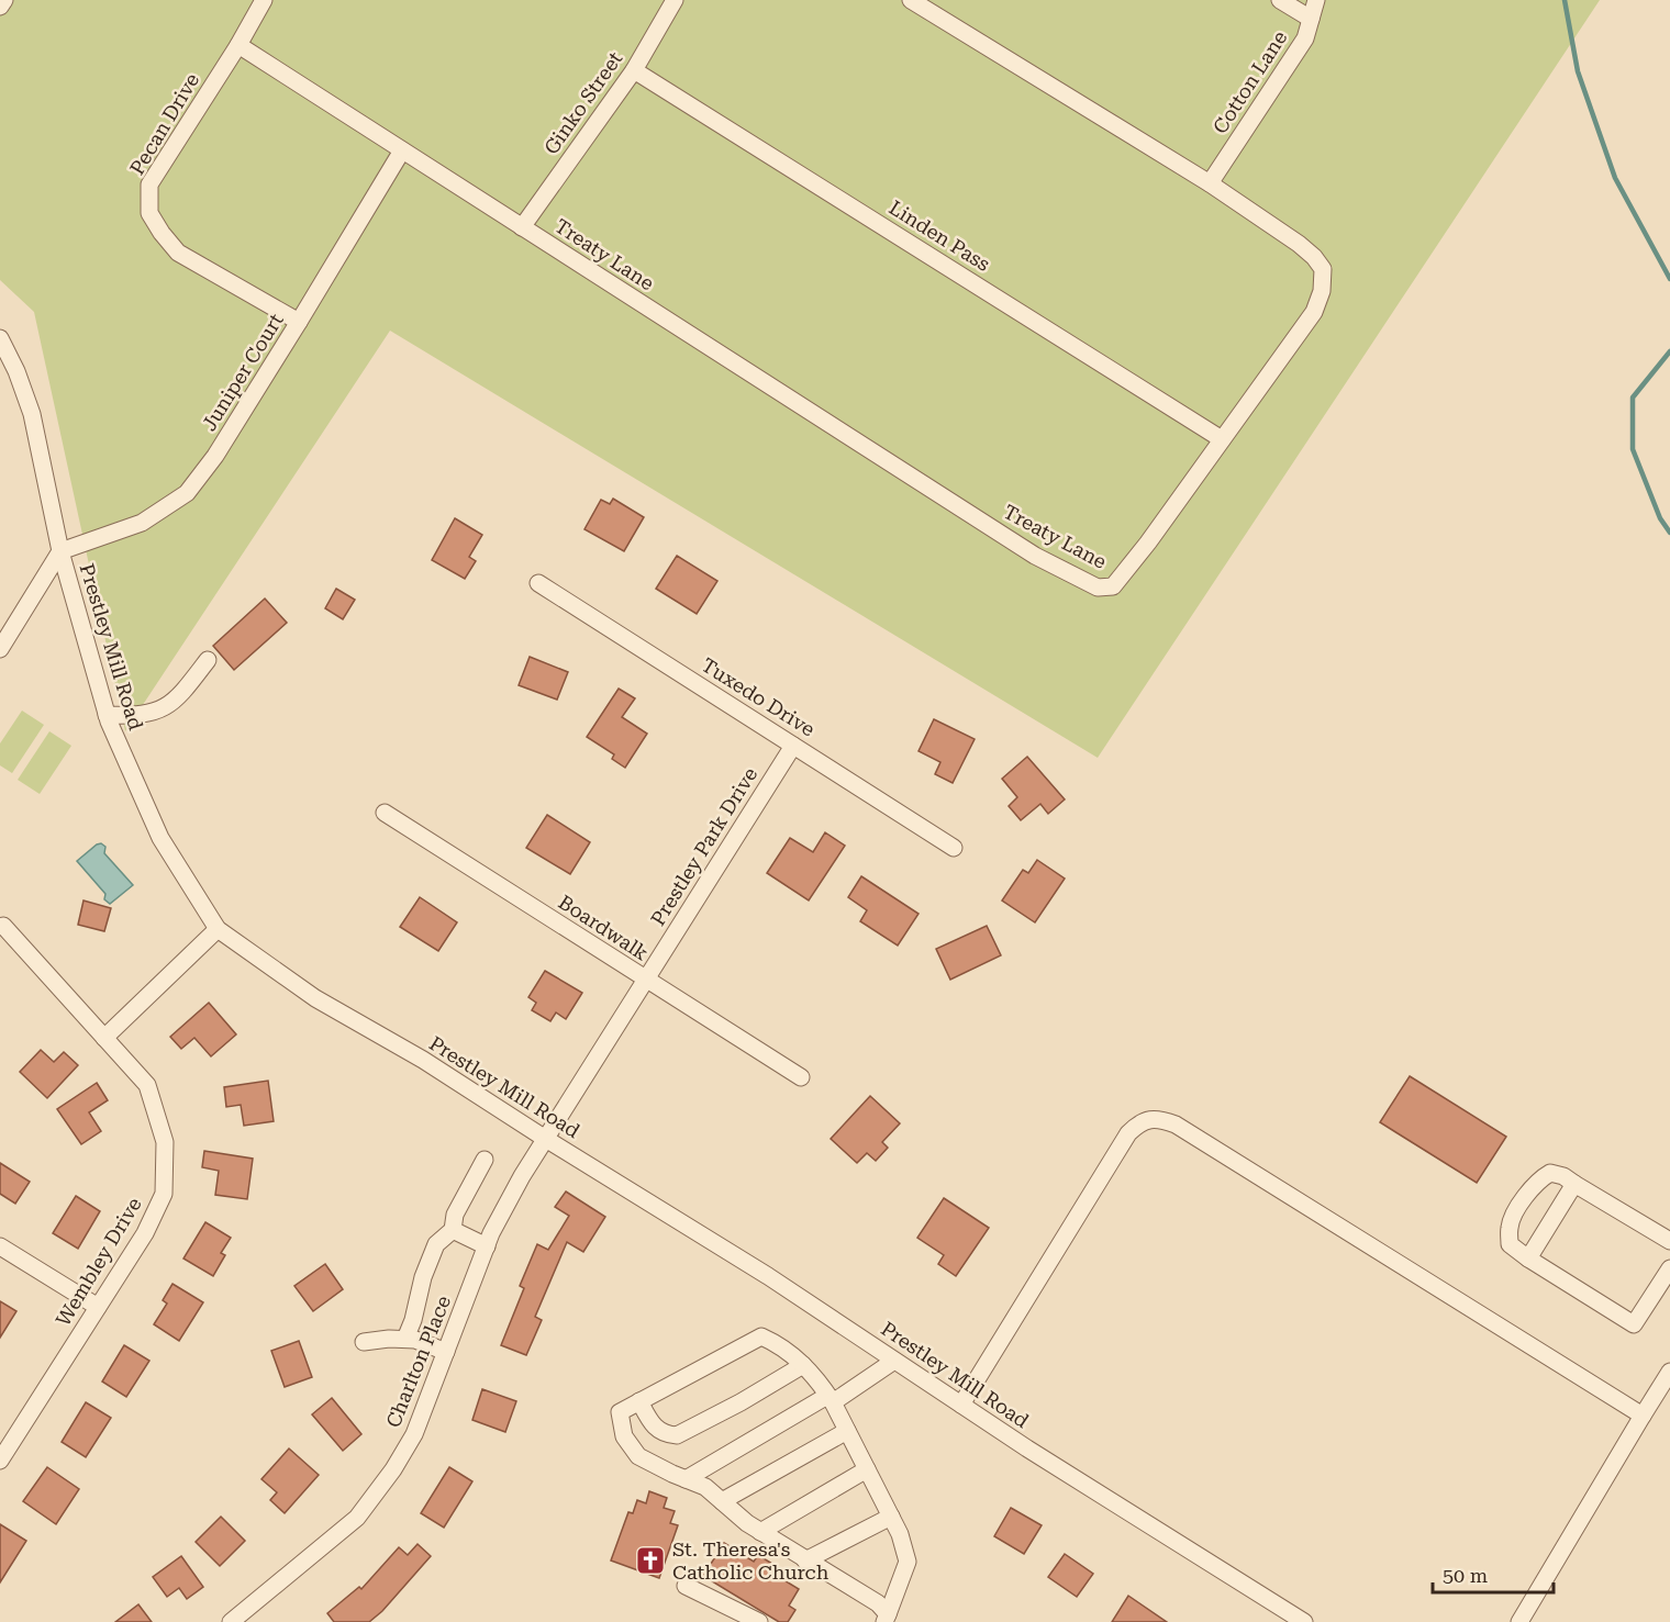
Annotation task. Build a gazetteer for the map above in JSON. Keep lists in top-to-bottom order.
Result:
{
  "streets": {
    "street": [
      "Cotton Lane",
      "Ginko Street",
      "Pecan Drive",
      "Linden Pass",
      "Treaty Lane",
      "Juniper Court",
      "Prestley Mill Road",
      "Tuxedo Drive",
      "Prestley Park Drive",
      "Boardwalk",
      "Wembley Drive",
      "Charlton Place"
    ]
  },
  "crossings": [
    ["Cotton Lane", "Treaty Lane"],
    ["Ginko Street", "Linden Pass"],
    ["Ginko Street", "Treaty Lane"],
    ["Pecan Drive", "Treaty Lane"],
    ["Pecan Drive", "Juniper Court"],
    ["Linden Pass", "Treaty Lane"],
    ["Treaty Lane", "Juniper Court"],
    ["Juniper Court", "Prestley Mill Road"],
    ["Prestley Mill Road", "Prestley Park Drive"],
    ["Prestley Mill Road", "Charlton Place"],
    ["Tuxedo Drive", "Prestley Park Drive"],
    ["Prestley Park Drive", "Boardwalk"],
    ["Prestley Park Drive", "Charlton Place"]
  ],
  "places": {
    "church": ["St. Theresa's Catholic Church"]
  },
  "scale_bar": "50 m"
}
